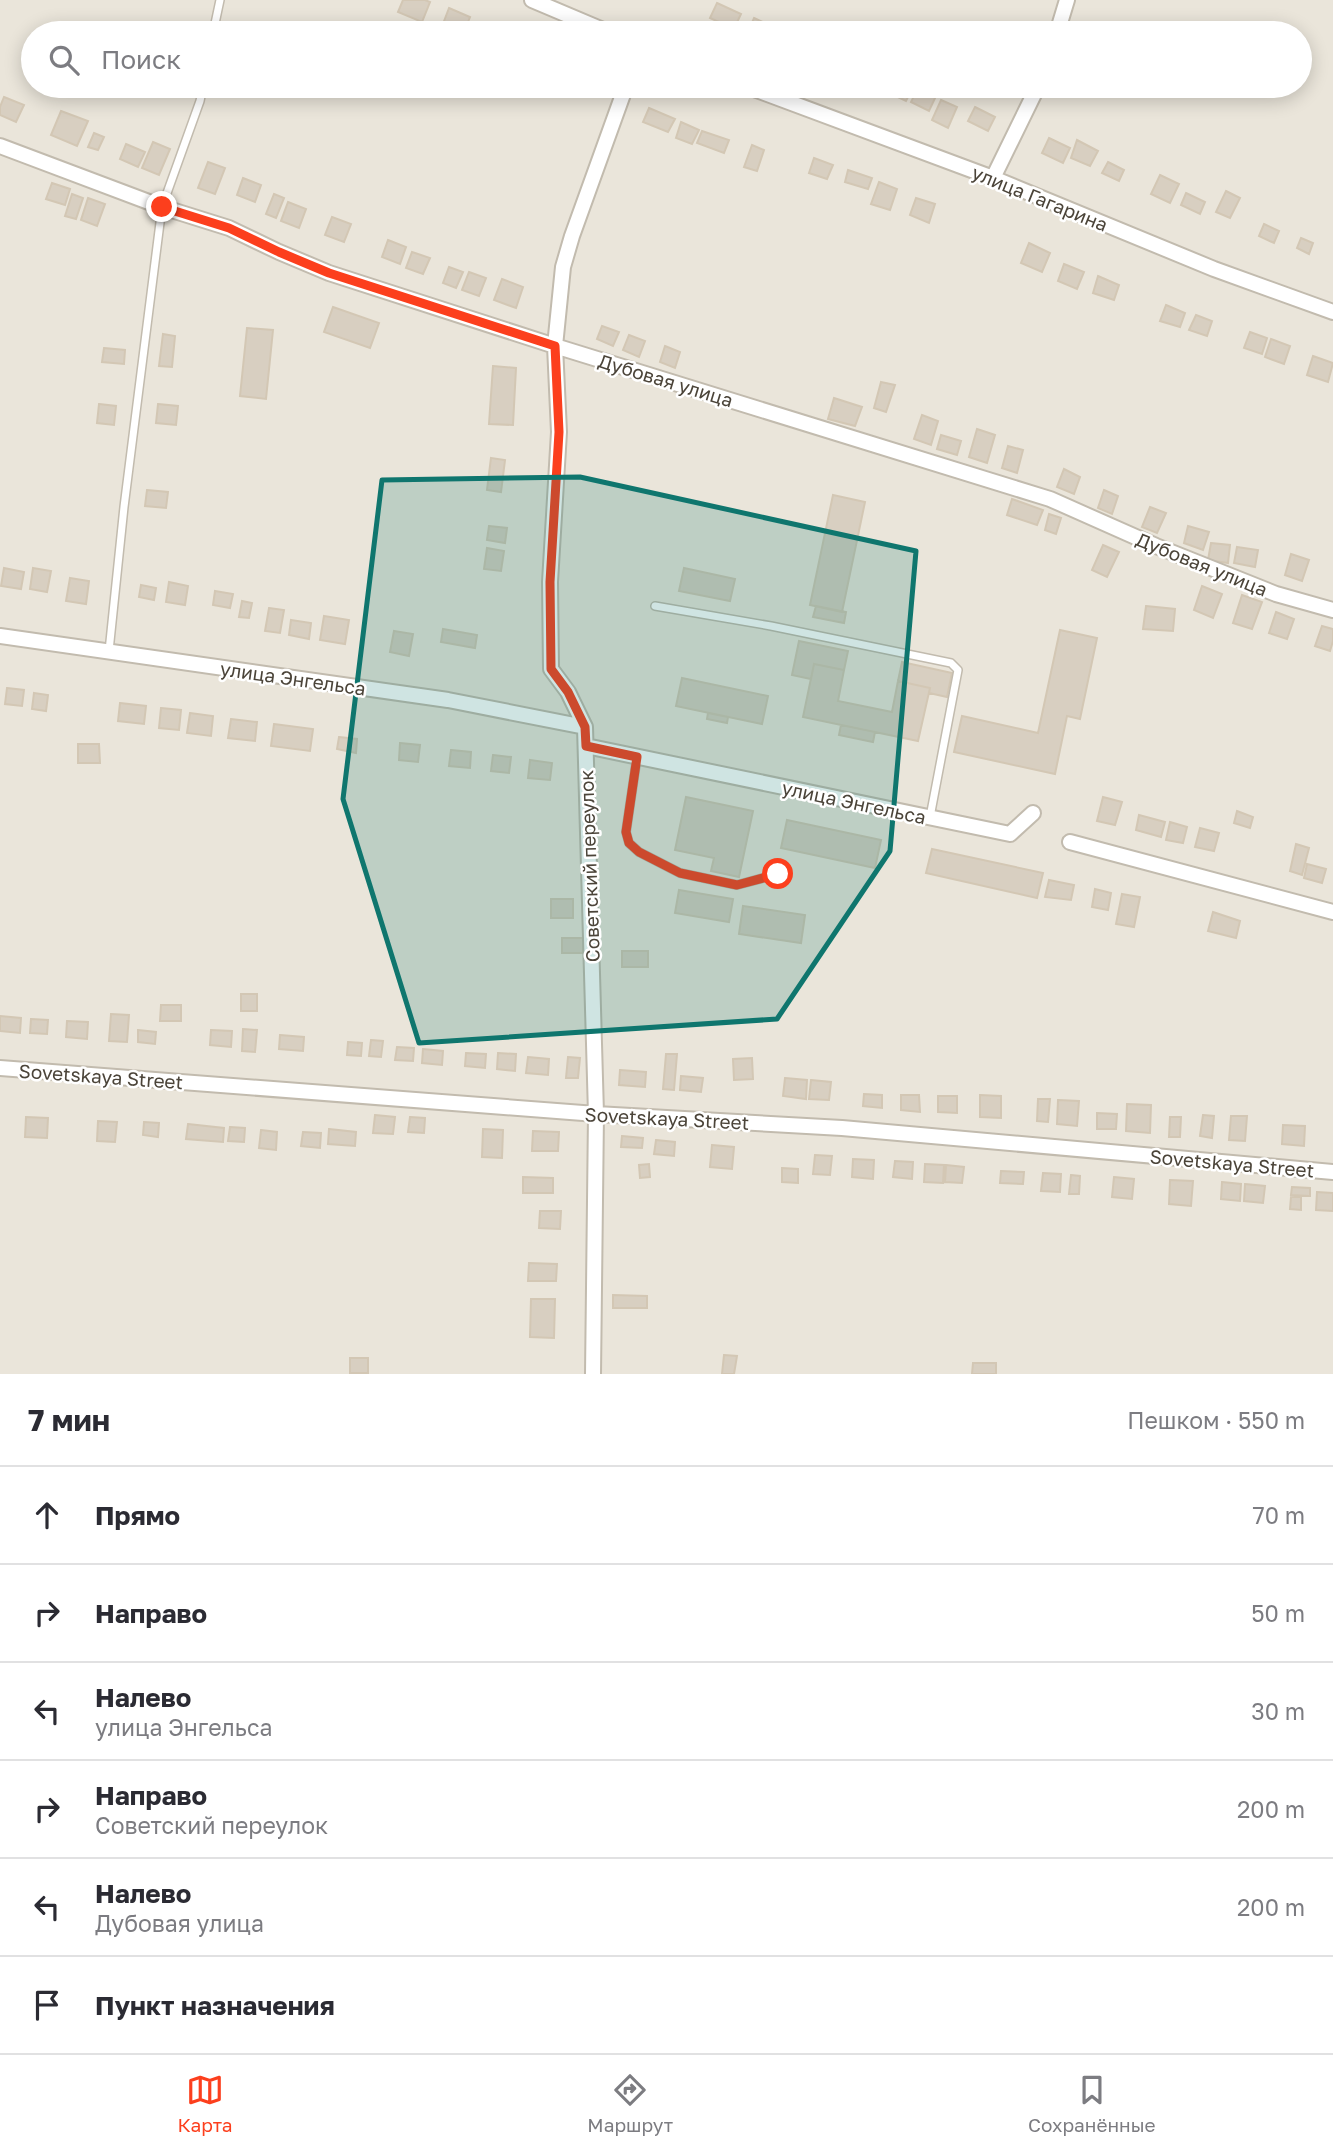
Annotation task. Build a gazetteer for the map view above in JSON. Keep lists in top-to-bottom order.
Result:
{
  "streets": {
    "street": [
      "улица Гагарина",
      "Дубовая улица",
      "улица Энгельса",
      "Советский переулок",
      "Sovetskaya Street"
    ]
  },
  "crossings": [
    ["Дубовая улица", "Советский переулок"],
    ["улица Энгельса", "Советский переулок"],
    ["Советский переулок", "Sovetskaya Street"]
  ],
  "page": {
    "search": "Поиск",
    "heading": ["7 мин", "Пешком · 550 m"],
    "list": [
      ["Прямо", "70 m"],
      ["Направо", "50 m"],
      ["Налево", "улица Энгельса", "30 m"],
      ["Направо", "Советский переулок", "200 m"],
      ["Налево", "Дубовая улица", "200 m"],
      "Пункт назначения"
    ],
    "nav": ["Карта", "Маршрут", "Сохранённые"]
  }
}
